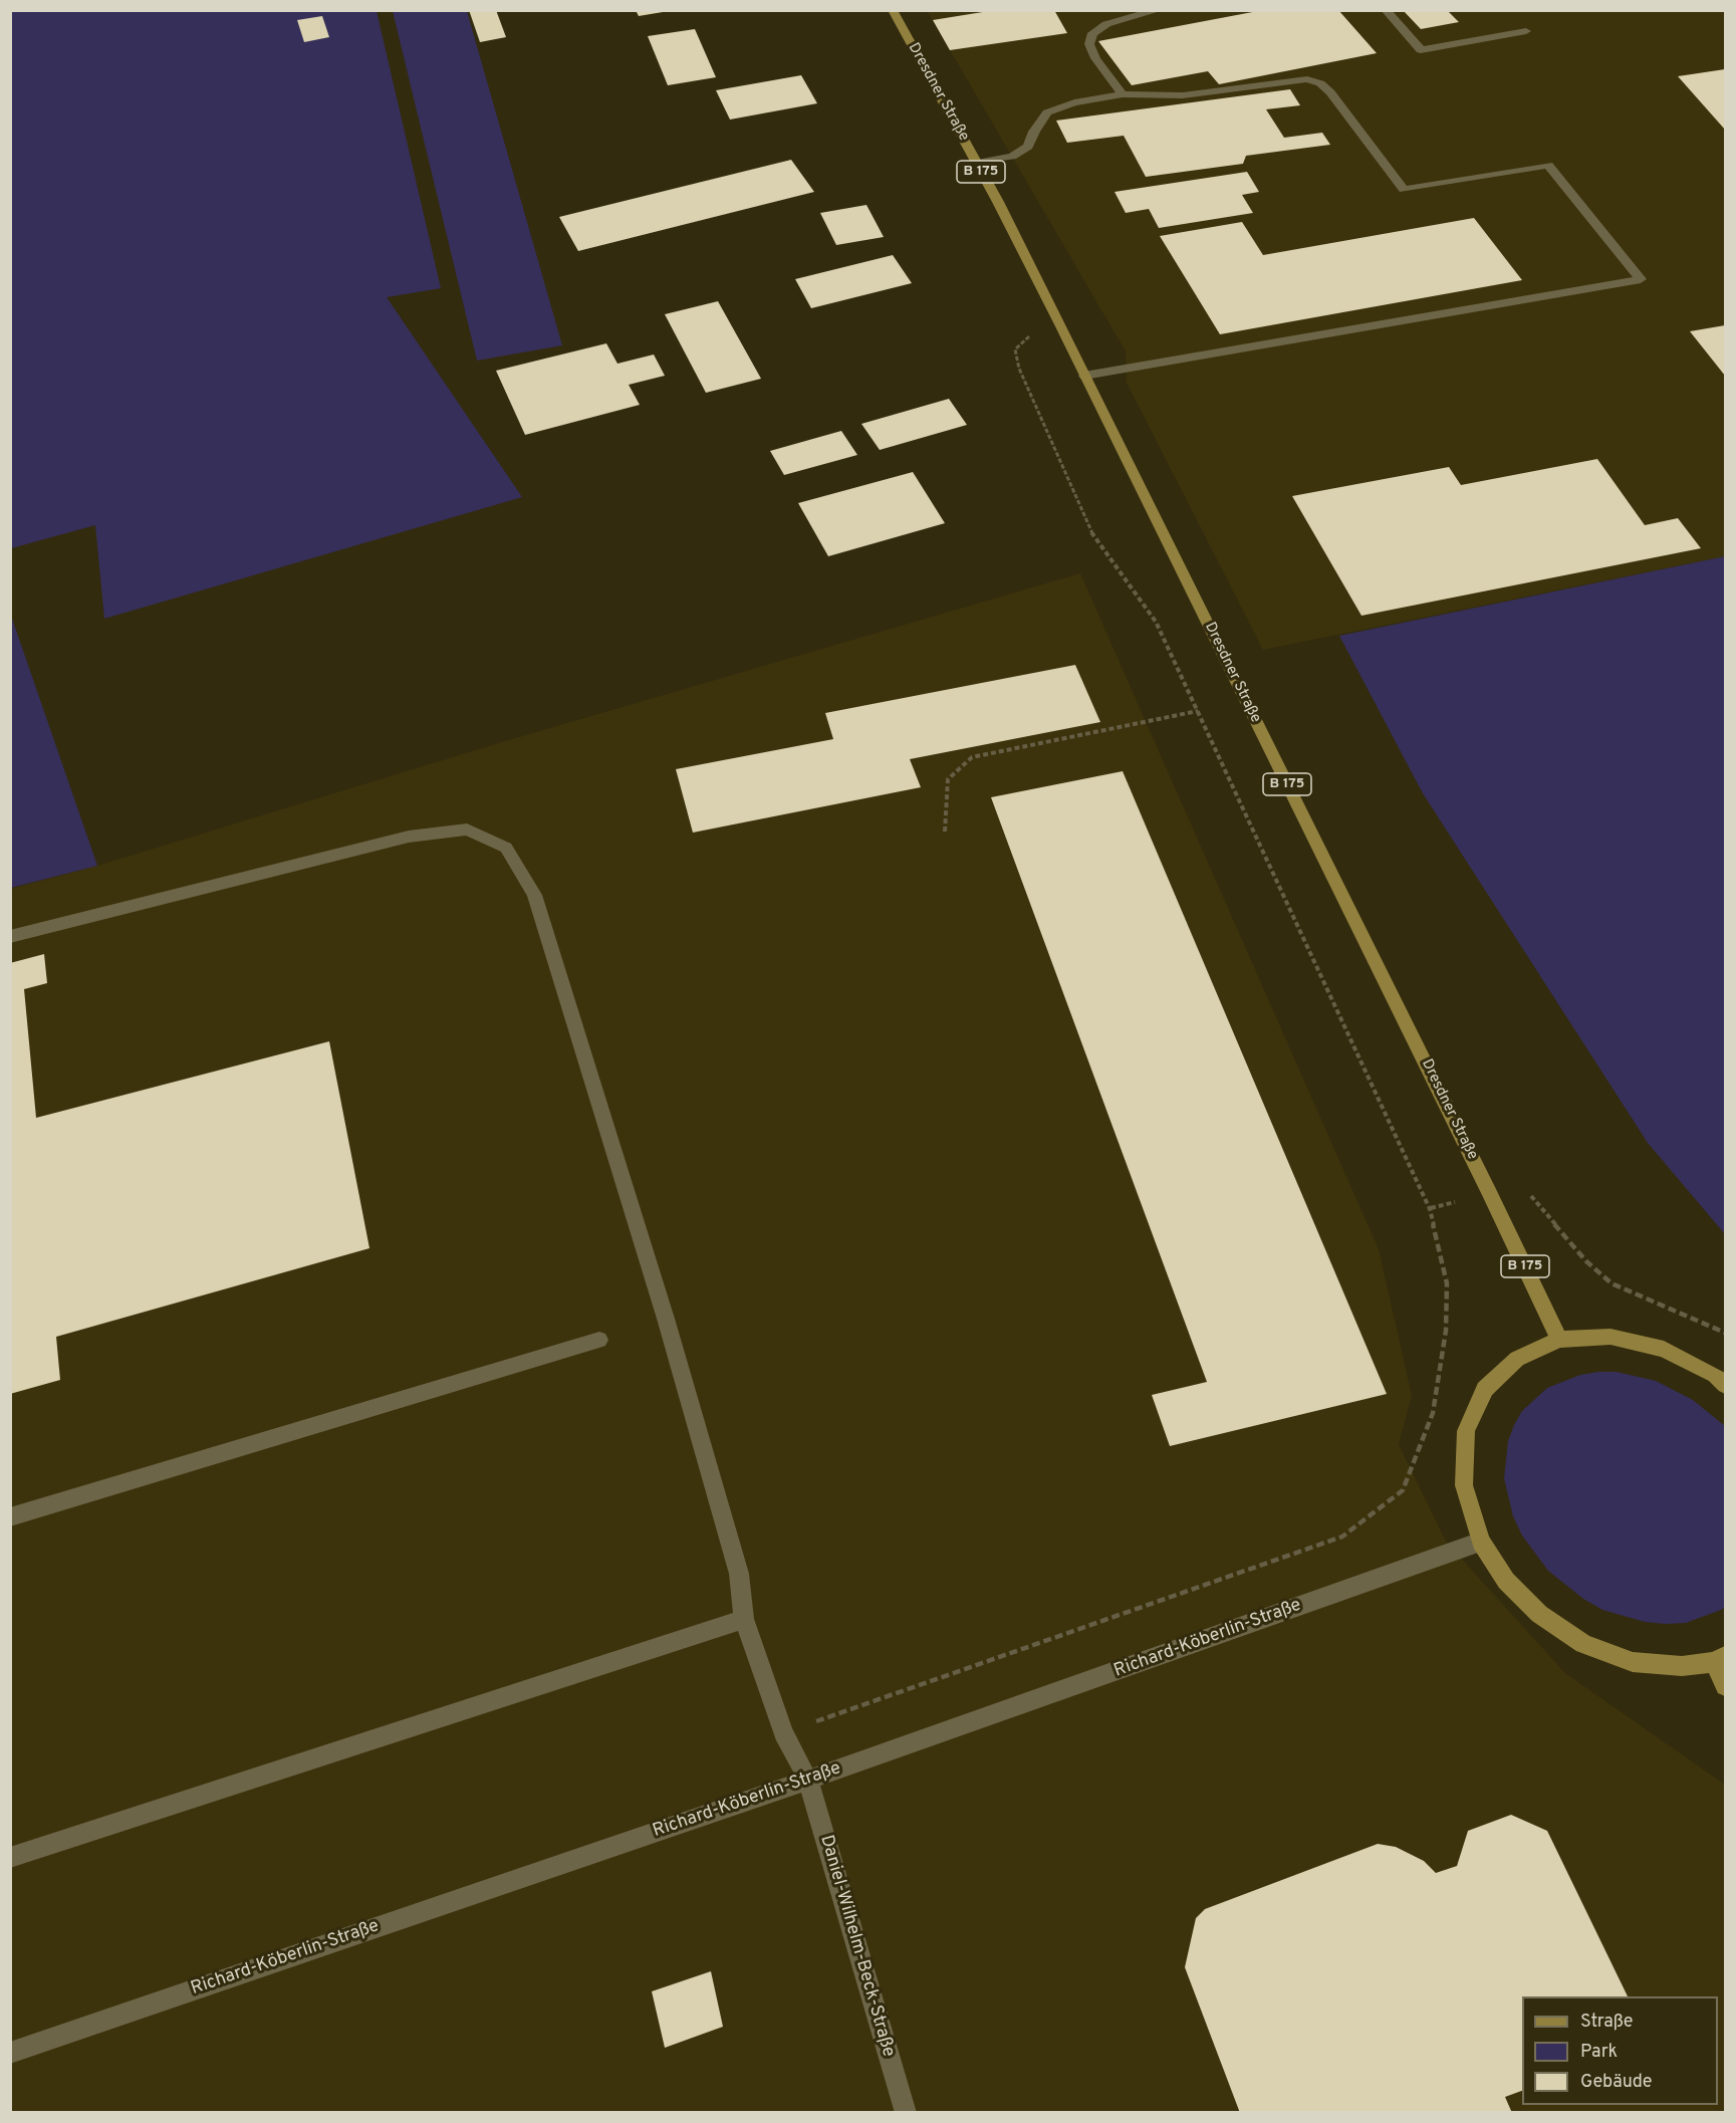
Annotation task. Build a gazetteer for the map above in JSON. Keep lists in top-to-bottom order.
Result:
{
  "streets": {
    "main road": ["Dresdner Straße", "B 175"],
    "street": ["Richard-Köberlin-Straße", "Daniel-Wilhelm-Beck-Straße"]
  },
  "crossings": [
    ["Richard-Köberlin-Straße", "Daniel-Wilhelm-Beck-Straße"]
  ],
  "legend": ["Straße", "Park", "Gebäude"]
}
